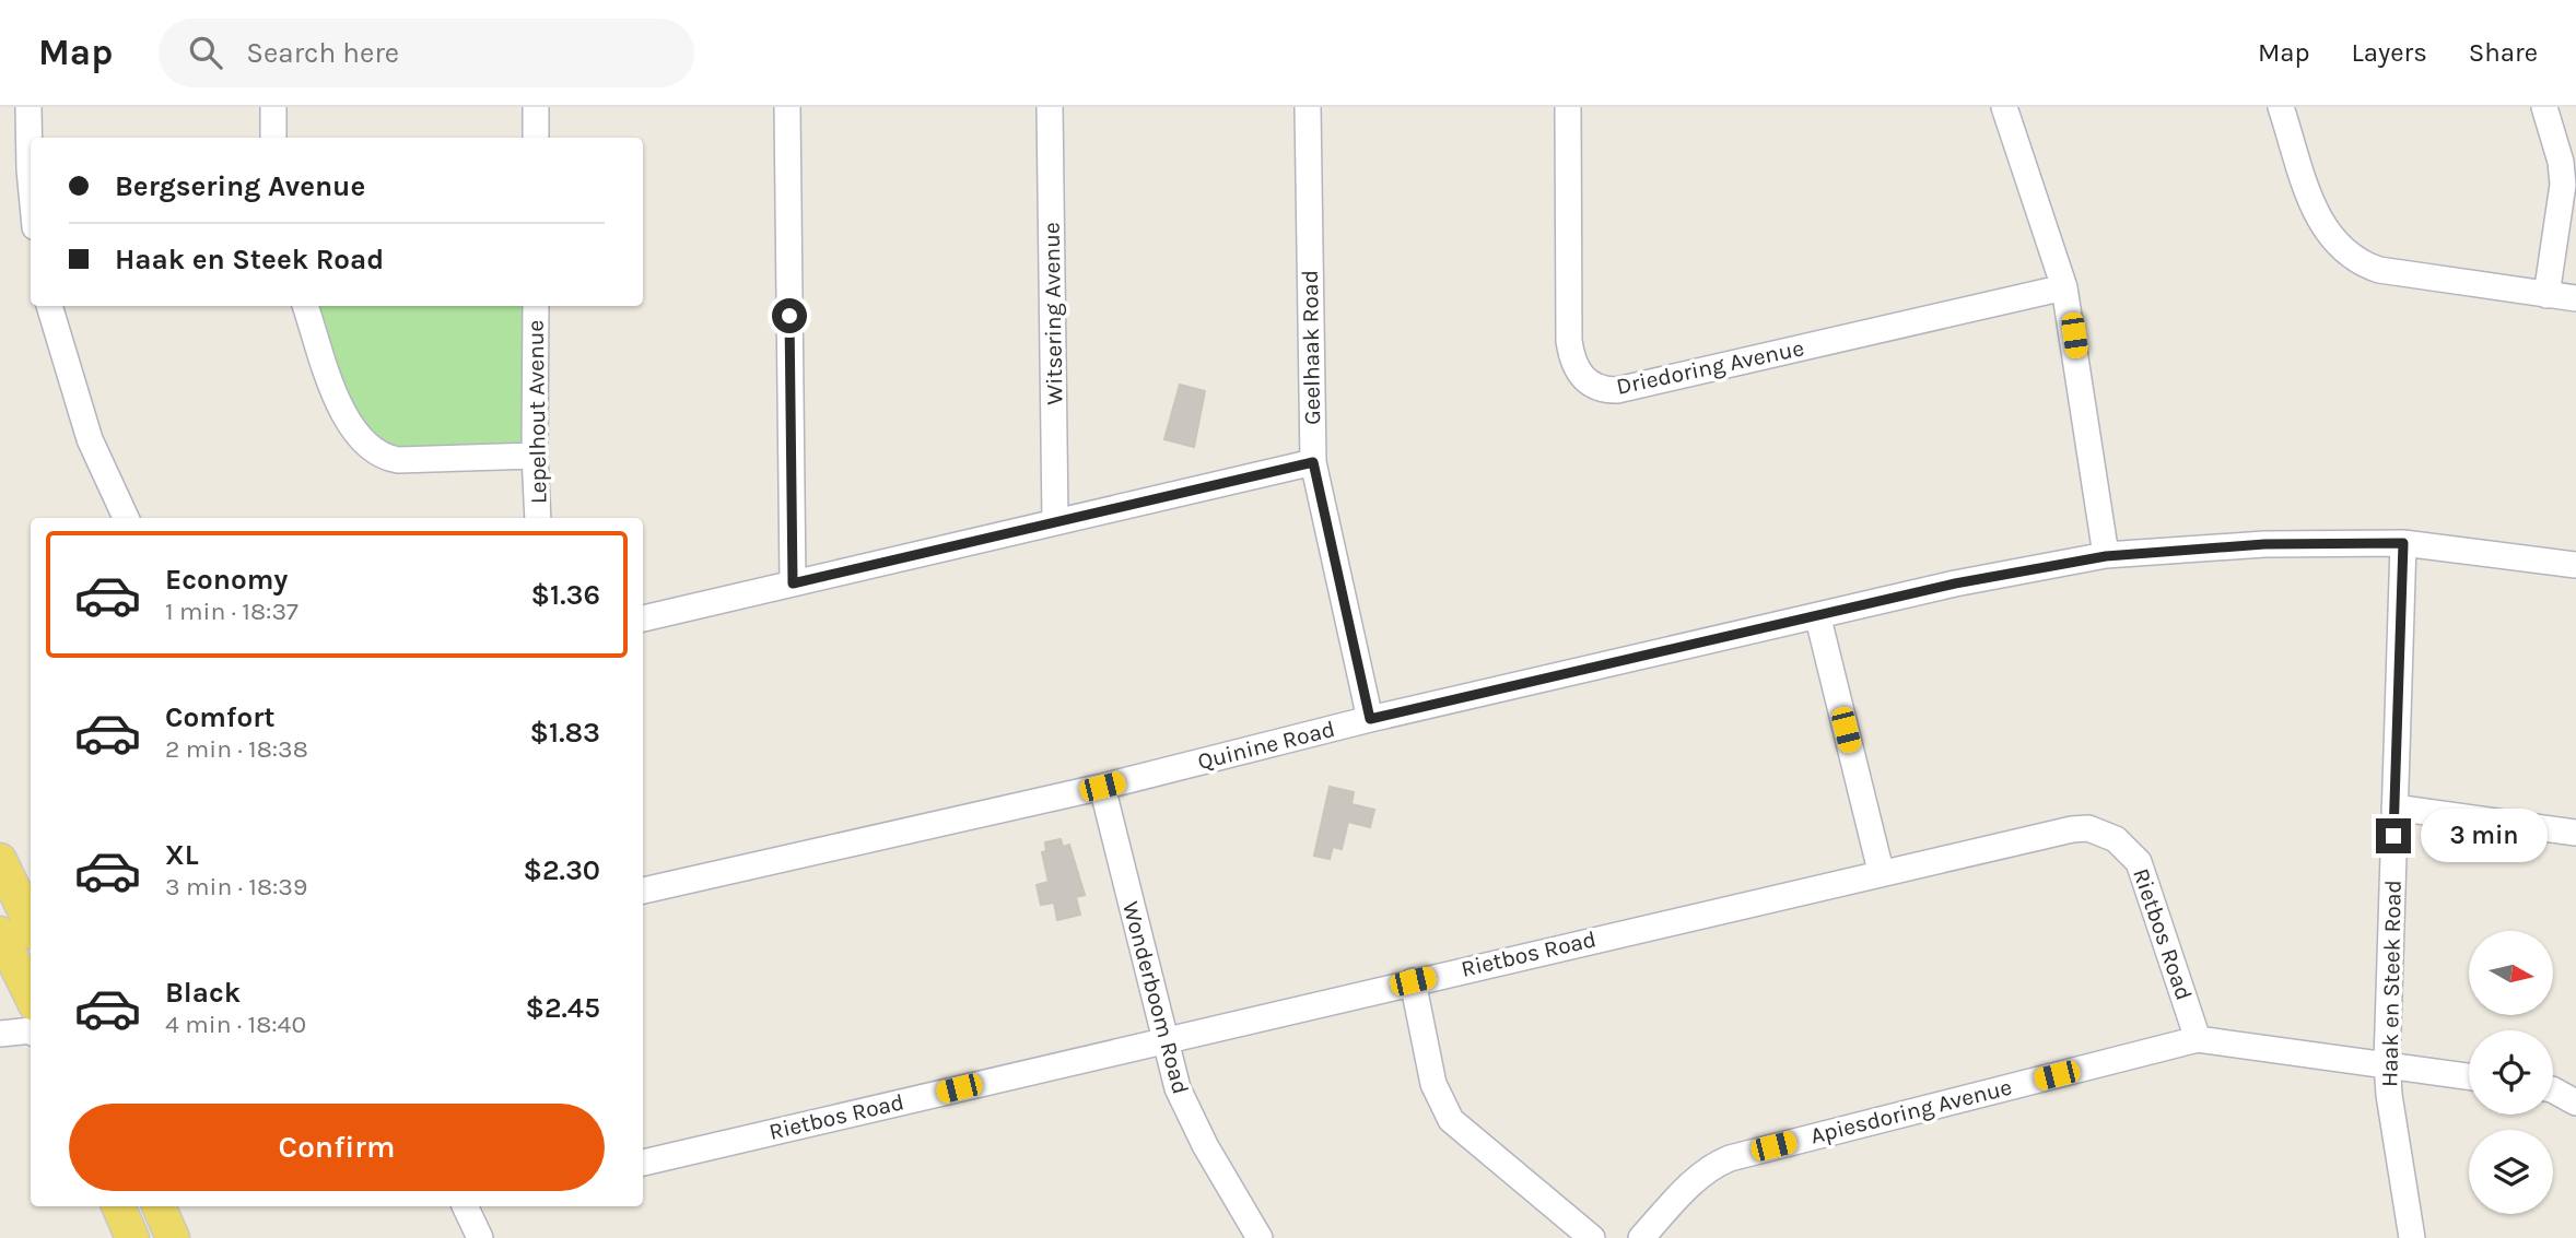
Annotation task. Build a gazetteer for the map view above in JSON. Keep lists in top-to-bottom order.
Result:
{
  "streets": {
    "street": [
      "Witsering Avenue",
      "Geelhaak Road",
      "Driedoring Avenue",
      "Lepelhout Avenue",
      "Quinine Road",
      "Rietbos Road",
      "Haak en Steek Road",
      "Wonderboom Road",
      "Apiesdoring Avenue"
    ]
  },
  "crossings": [
    ["Geelhaak Road", "Quinine Road"],
    ["Quinine Road", "Haak en Steek Road"],
    ["Quinine Road", "Wonderboom Road"],
    ["Rietbos Road", "Wonderboom Road"],
    ["Rietbos Road", "Apiesdoring Avenue"],
    ["Haak en Steek Road", "Apiesdoring Avenue"]
  ],
  "north": "right",
  "page": {
    "header": "Map",
    "search": "Search here",
    "nav": ["Map", "Layers", "Share"],
    "banner": ["Bergsering Avenue", "Haak en Steek Road"],
    "list": [
      {
        "name": "Economy",
        "note": "1 min · 18:37",
        "value": "$1.36"
      },
      {
        "name": "Comfort",
        "note": "2 min · 18:38",
        "value": "$1.83"
      },
      {
        "name": "XL",
        "note": "3 min · 18:39",
        "value": "$2.30"
      },
      {
        "name": "Black",
        "note": "4 min · 18:40",
        "value": "$2.45"
      }
    ],
    "bubble": "3 min",
    "buttons": "Confirm"
  }
}
